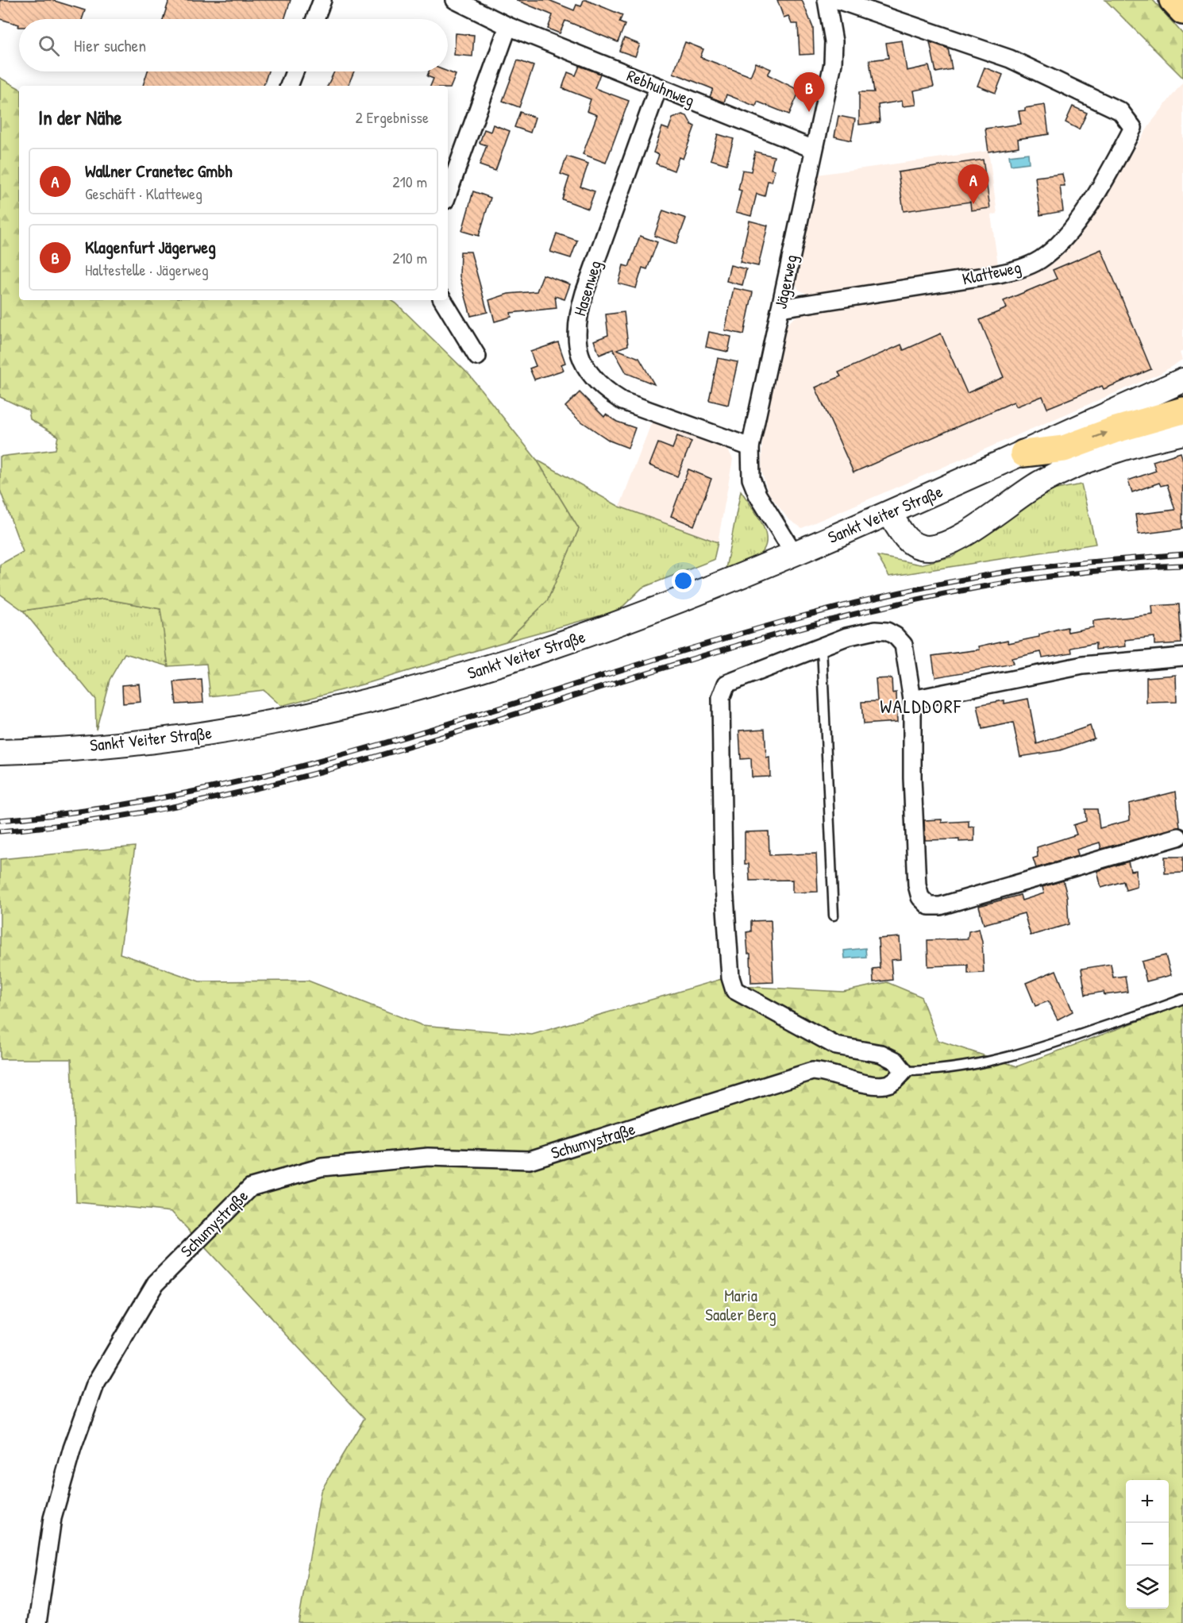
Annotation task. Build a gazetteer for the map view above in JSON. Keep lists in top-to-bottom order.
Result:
{
  "streets": {
    "main road": ["Sankt Veiter Straße"],
    "street": [
      "Rebhuhnweg",
      "Klatteweg",
      "Jägerweg",
      "Hasenweg",
      "Schumystraße"
    ]
  },
  "crossings": [
    ["Rebhuhnweg", "Jägerweg"],
    ["Rebhuhnweg", "Hasenweg"],
    ["Klatteweg", "Jägerweg"],
    ["Jägerweg", "Hasenweg"],
    ["Jägerweg", "Sankt Veiter Straße"]
  ],
  "districts": ["WALDDORF"],
  "parks": ["Maria Saaler Berg"],
  "page": {
    "search": "Hier suchen",
    "pins": ["B", "A"],
    "heading": ["In der Nähe", "2 Ergebnisse"],
    "list": [
      {
        "mark": "A",
        "name": "Wallner Cranetec Gmbh",
        "note": "Geschäft · Klatteweg",
        "value": "210 m"
      },
      {
        "mark": "B",
        "name": "Klagenfurt Jägerweg",
        "note": "Haltestelle · Jägerweg",
        "value": "210 m"
      }
    ],
    "map_buttons": ["+", "−"]
  }
}
